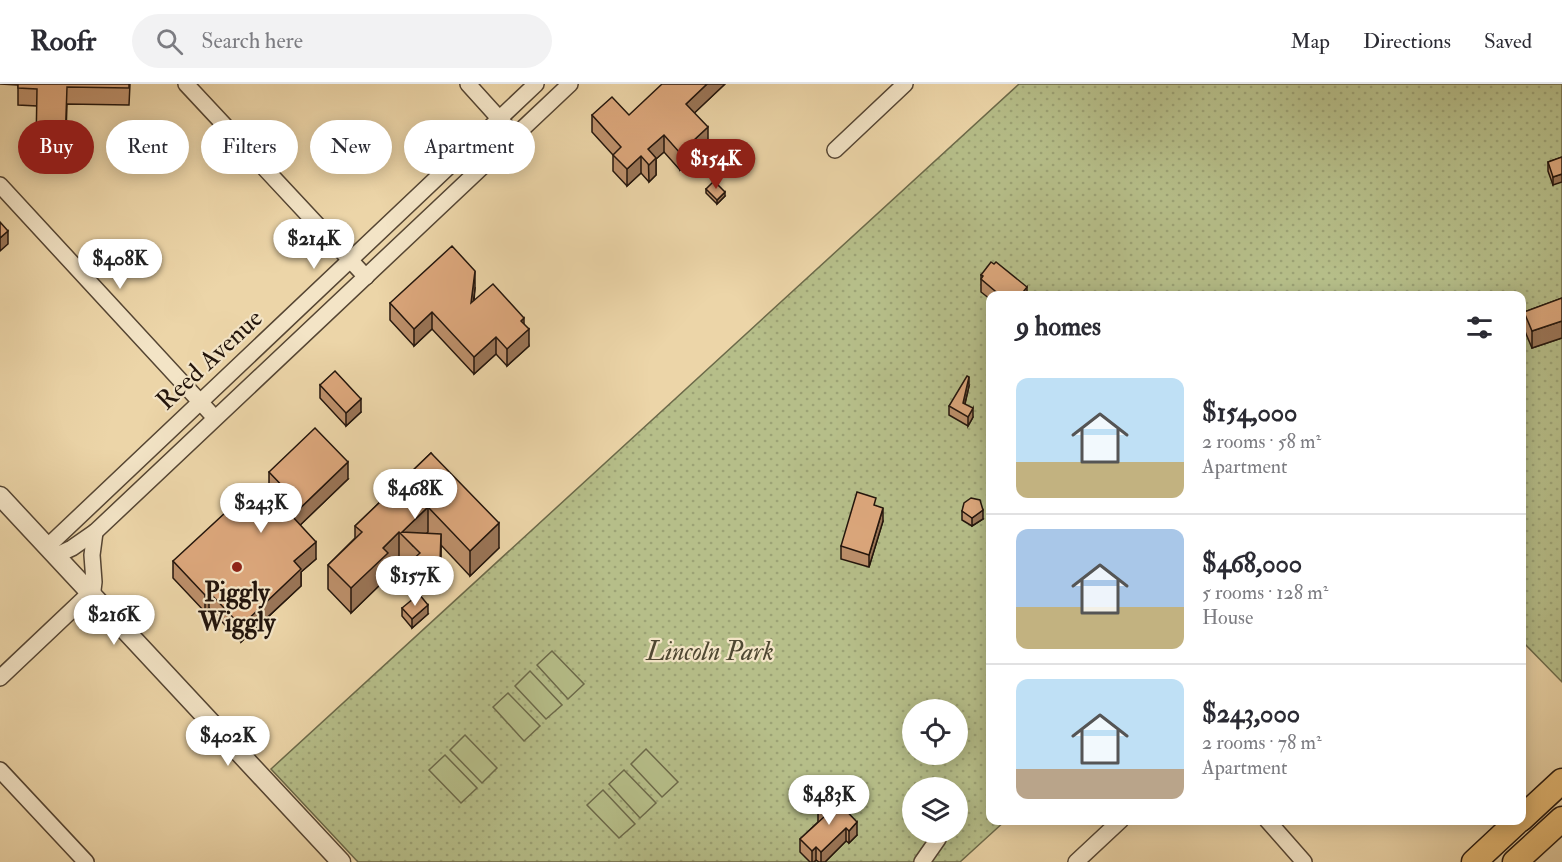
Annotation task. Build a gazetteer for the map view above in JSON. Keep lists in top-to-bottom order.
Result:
{
  "streets": {
    "street": ["Reed Avenue"]
  },
  "parks": ["Lincoln Park"],
  "places": ["Piggly Wiggly"],
  "page": {
    "header": "Roofr",
    "search": "Search here",
    "nav": ["Map", "Directions", "Saved"],
    "chip": [
      "Buy",
      "Rent",
      "Filters",
      "New",
      "Apartment"
    ],
    "price": [
      "$154K",
      "$214K",
      "$408K",
      "$468K",
      "$243K",
      "$157K",
      "$216K",
      "$402K",
      "$483K"
    ],
    "heading": "9 homes",
    "list": [
      {
        "name": "$154,000",
        "note": "2 rooms · 58 m² · Apartment"
      },
      {
        "name": "$468,000",
        "note": "5 rooms · 128 m² · House"
      },
      {
        "name": "$243,000",
        "note": "2 rooms · 78 m² · Apartment"
      }
    ]
  }
}
